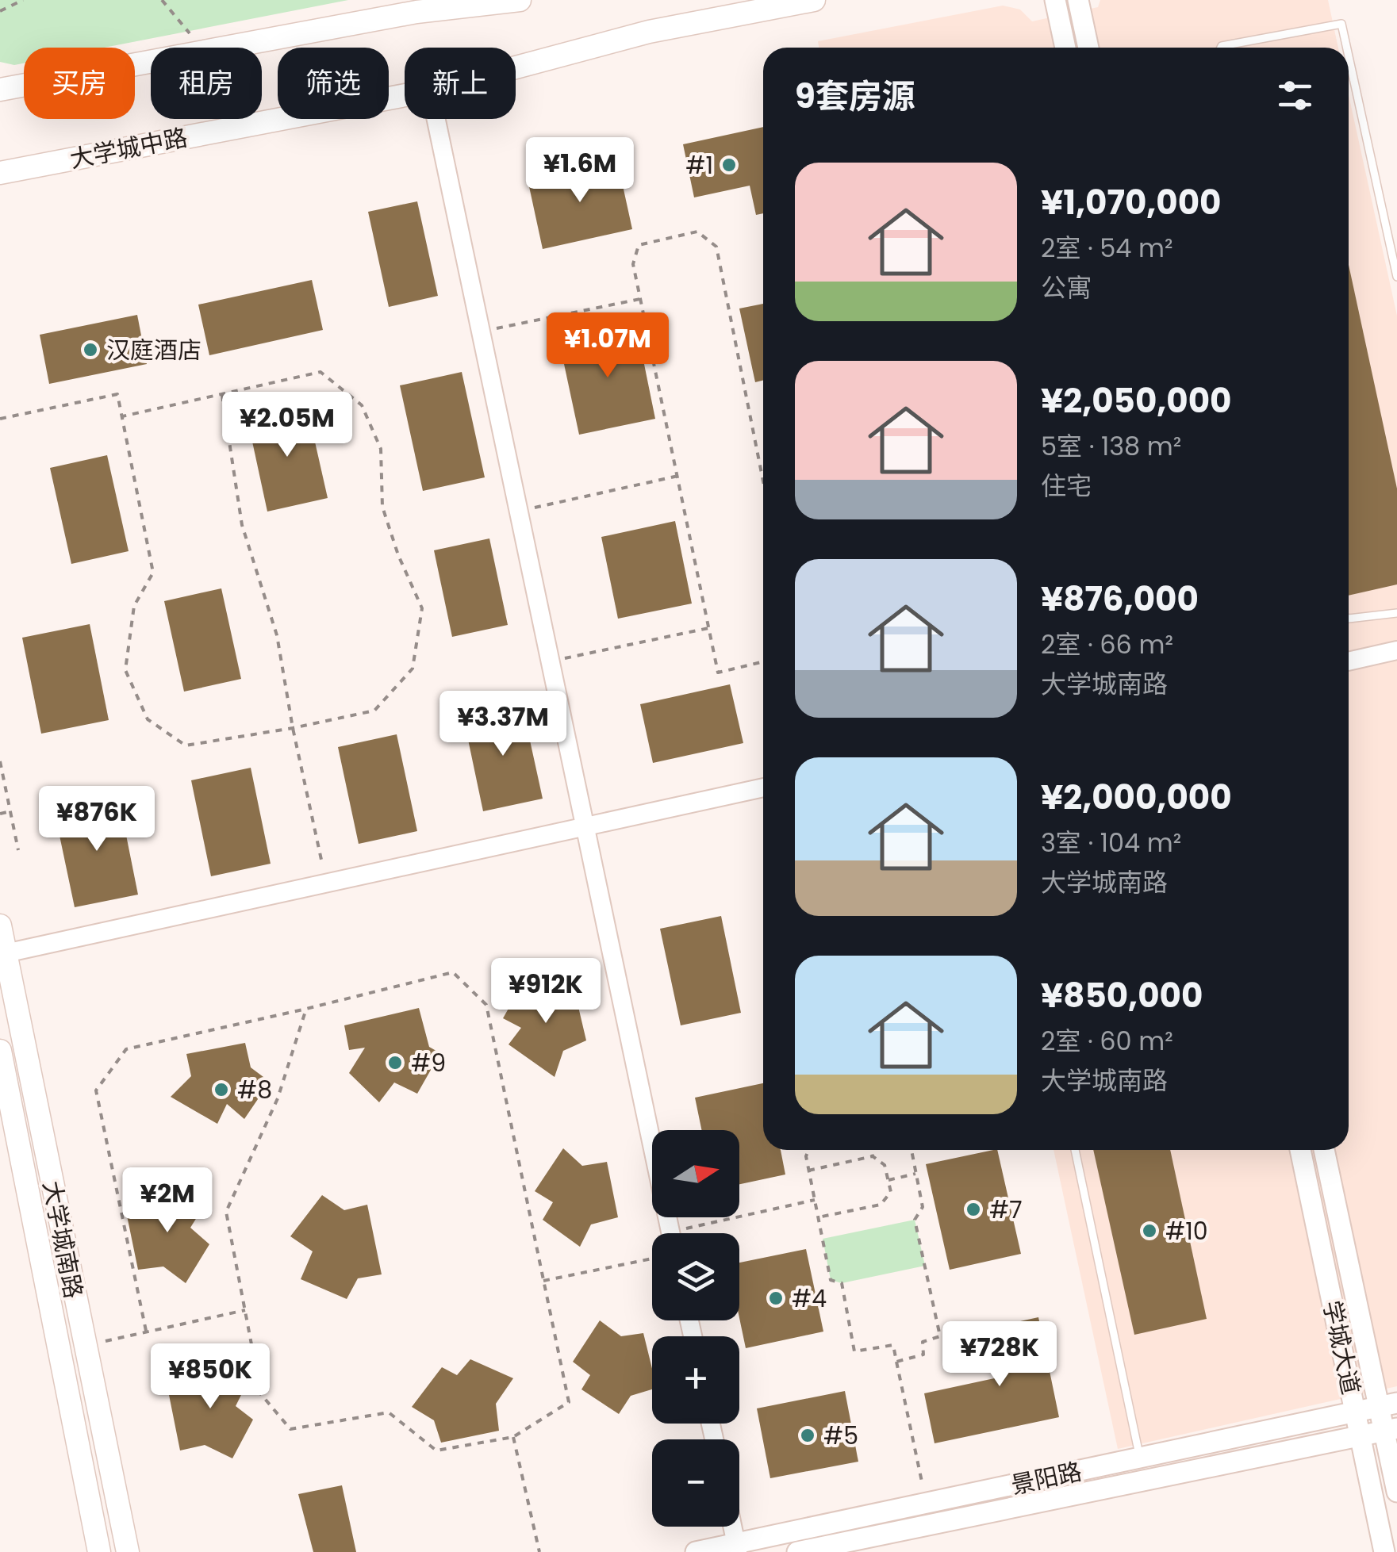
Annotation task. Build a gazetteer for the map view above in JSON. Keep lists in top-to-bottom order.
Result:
{
  "streets": {
    "main road": [
      "大学城中路",
      "大学城南路",
      "学城大道",
      "景阳路"
    ]
  },
  "crossings": [
    ["学城大道", "景阳路"]
  ],
  "places": [
    "#1",
    "汉庭酒店",
    "#9",
    "#8",
    "#7",
    "#10",
    "#4",
    "#5"
  ],
  "north": "right",
  "page": {
    "chip": [
      "买房",
      "租房",
      "筛选",
      "新上"
    ],
    "heading": "9套房源",
    "price": [
      "¥1.6M",
      "¥1.07M",
      "¥2.05M",
      "¥3.37M",
      "¥876K",
      "¥912K",
      "¥2M",
      "¥728K",
      "¥850K"
    ],
    "list": [
      {
        "name": "¥1,070,000",
        "note": "2室 · 54 m² · 公寓"
      },
      {
        "name": "¥2,050,000",
        "note": "5室 · 138 m² · 住宅"
      },
      {
        "name": "¥876,000",
        "note": "2室 · 66 m² · 大学城南路"
      },
      {
        "name": "¥2,000,000",
        "note": "3室 · 104 m² · 大学城南路"
      },
      {
        "name": "¥850,000",
        "note": "2室 · 60 m² · 大学城南路"
      }
    ],
    "map_buttons": ["+", "−"]
  }
}
